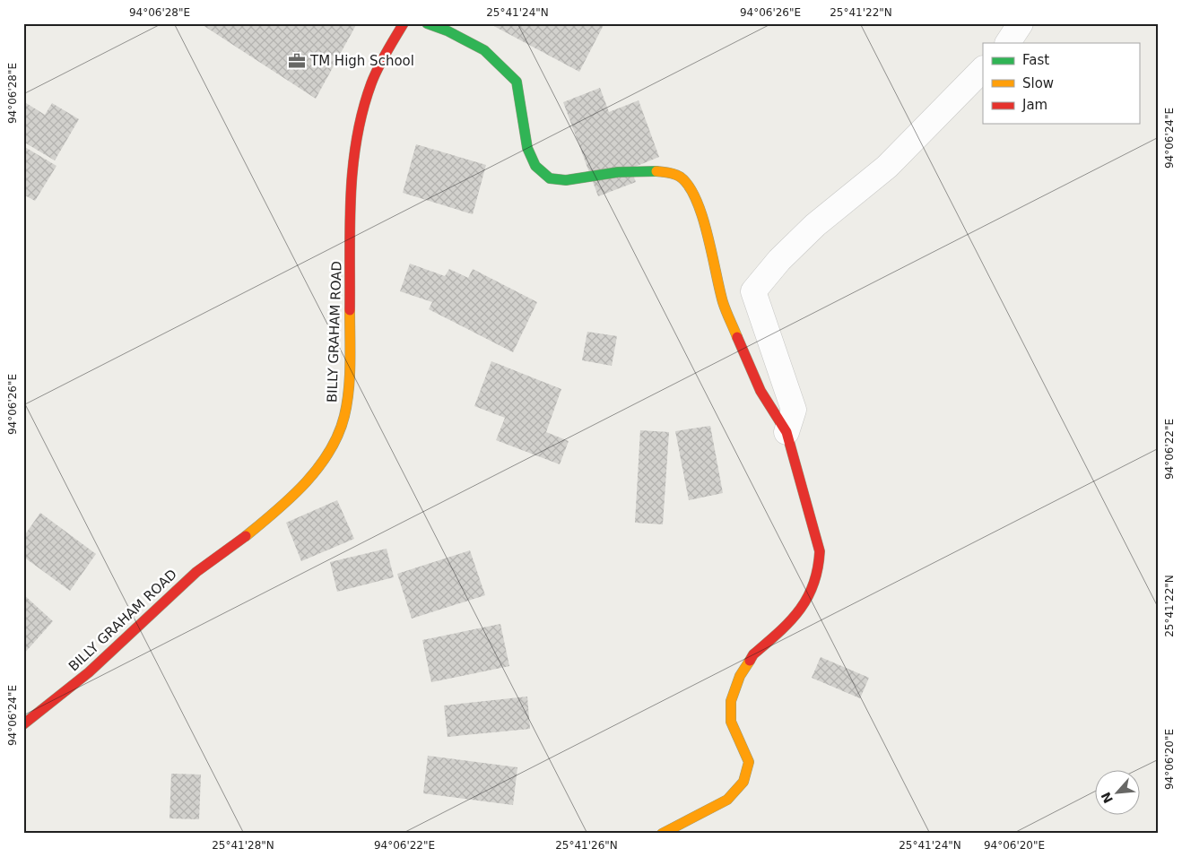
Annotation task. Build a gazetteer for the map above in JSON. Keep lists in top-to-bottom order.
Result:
{
  "streets": {
    "street": ["BILLY GRAHAM ROAD"]
  },
  "places": {
    "office": ["TM High School"]
  },
  "legend": ["Fast", "Slow", "Jam"],
  "north": "bottom left",
  "coordinates": [
    "94°06'28\"E",
    "25°41'24\"N",
    "94°06'26\"E",
    "25°41'22\"N",
    "94°06'24\"E",
    "94°06'22\"E",
    "94°06'20\"E",
    "25°41'28\"N",
    "25°41'26\"N"
  ]
}
